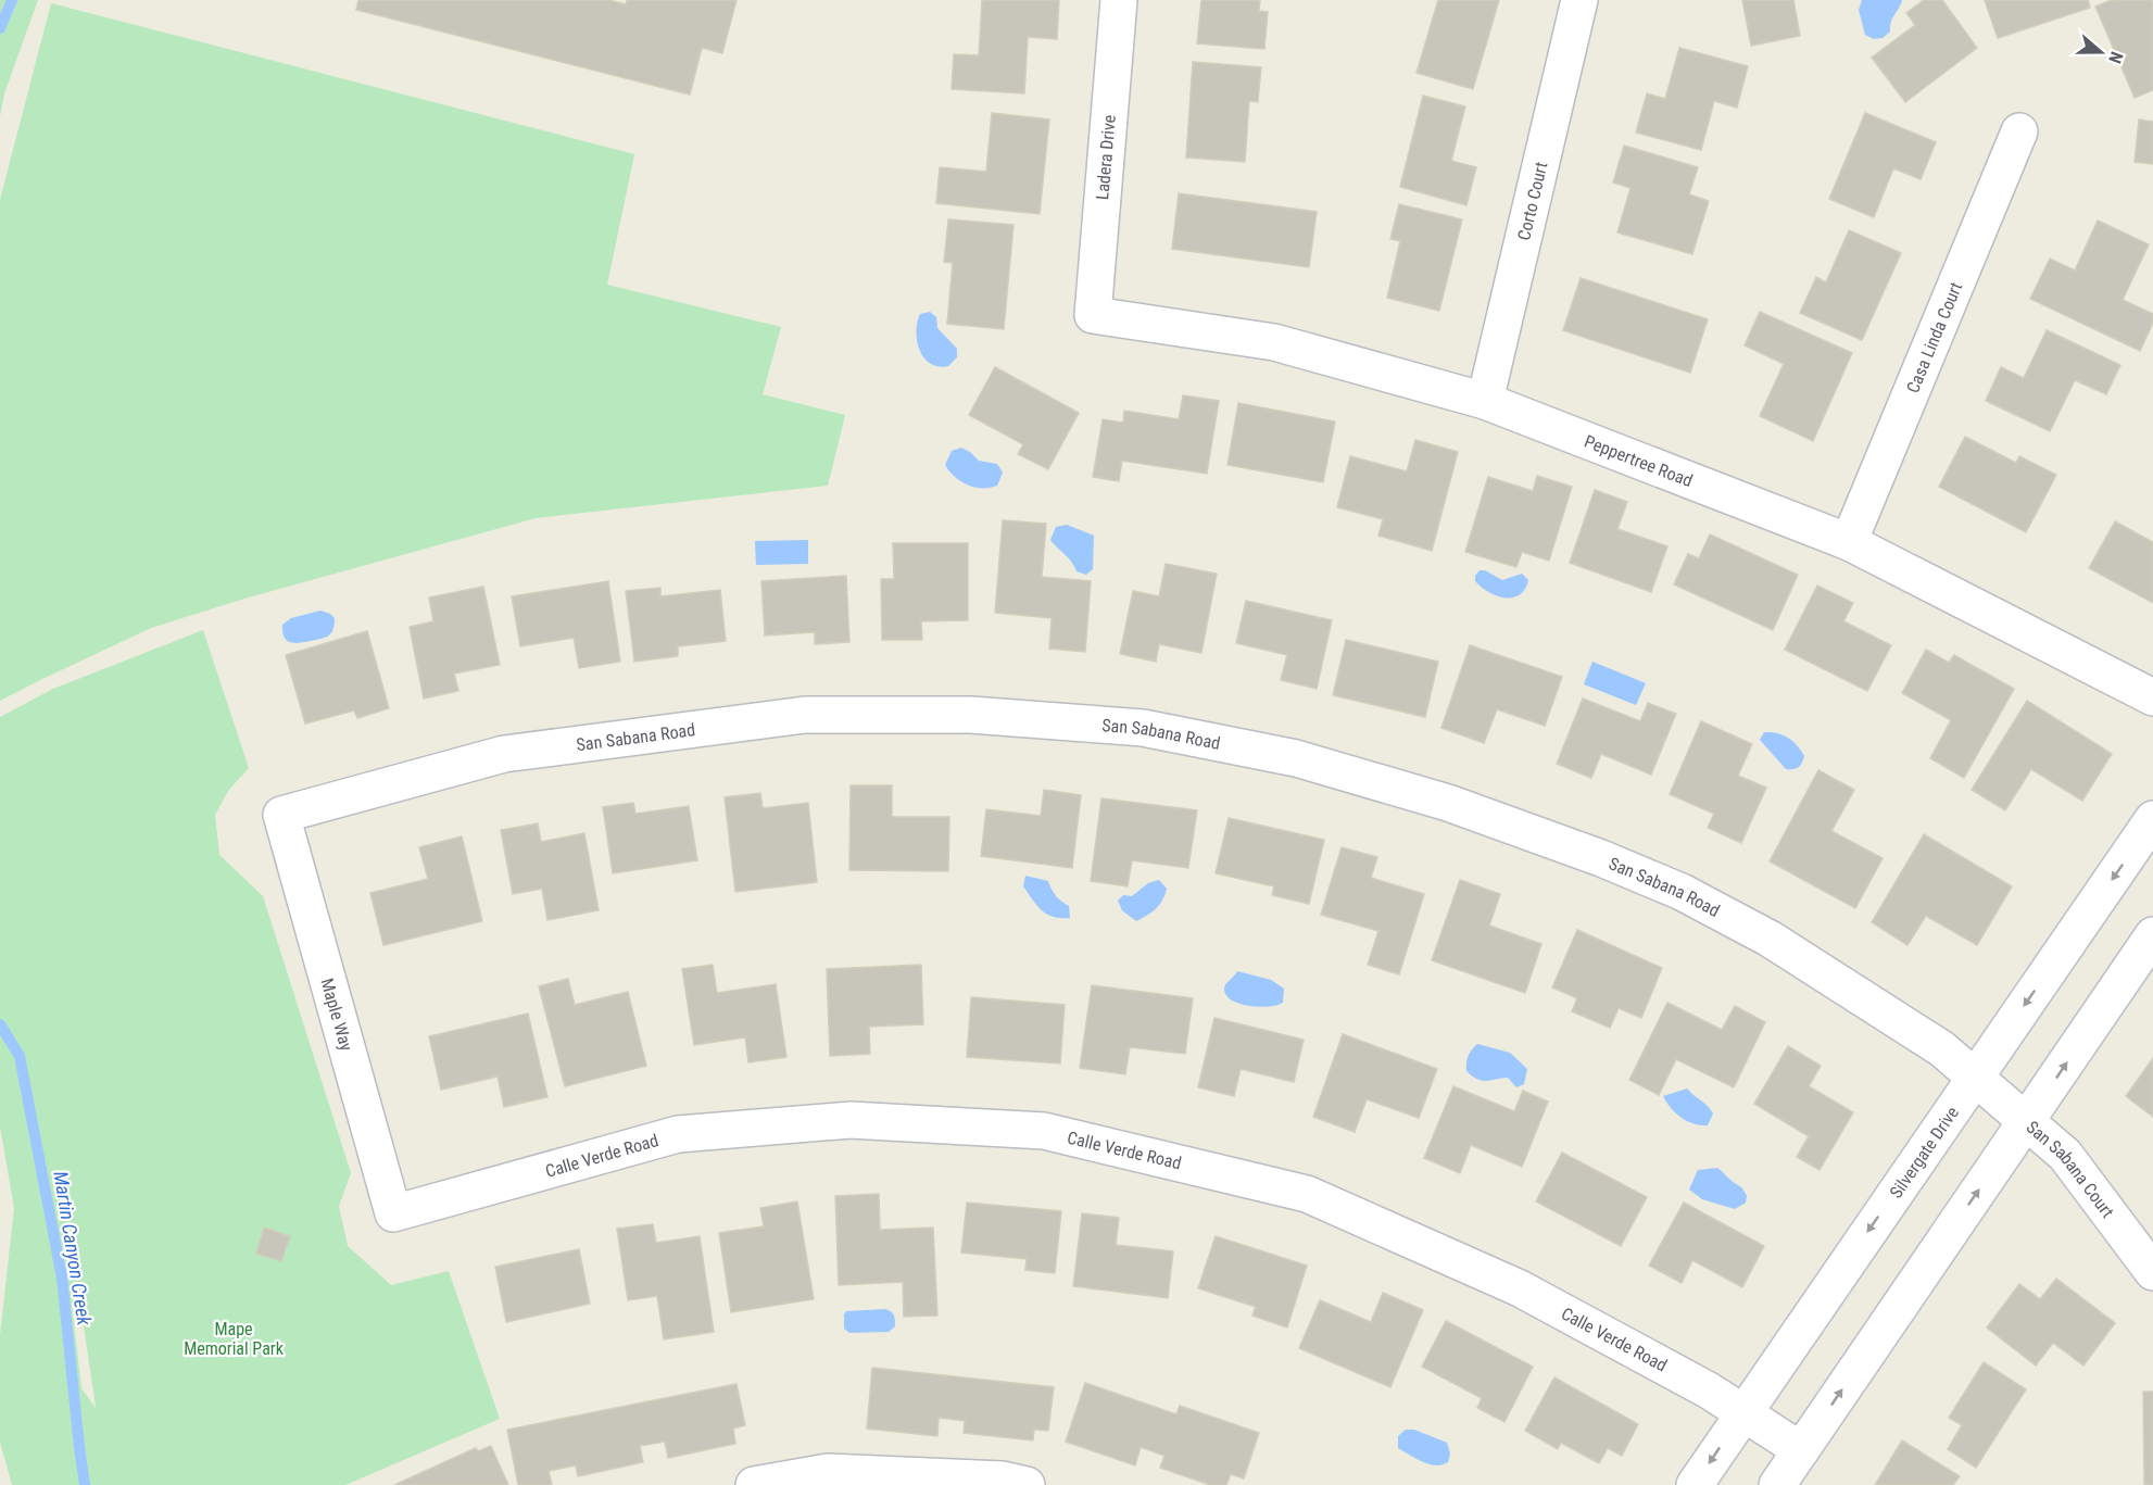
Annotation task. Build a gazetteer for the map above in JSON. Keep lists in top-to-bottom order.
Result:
{
  "streets": {
    "street": [
      "Ladera Drive",
      "Corto Court",
      "Casa Linda Court",
      "Peppertree Road",
      "San Sabana Road",
      "Maple Way",
      "Calle Verde Road",
      "Silvergate Drive",
      "San Sabana Court"
    ]
  },
  "crossings": [
    ["Ladera Drive", "Peppertree Road"],
    ["Corto Court", "Peppertree Road"],
    ["Casa Linda Court", "Peppertree Road"],
    ["San Sabana Road", "Maple Way"],
    ["San Sabana Road", "Silvergate Drive"],
    ["San Sabana Road", "San Sabana Court"],
    ["Maple Way", "Calle Verde Road"],
    ["Calle Verde Road", "Silvergate Drive"],
    ["Silvergate Drive", "San Sabana Court"]
  ],
  "water": ["Martin Canyon Creek"],
  "parks": ["Mape Memorial Park"],
  "north": "right"
}
